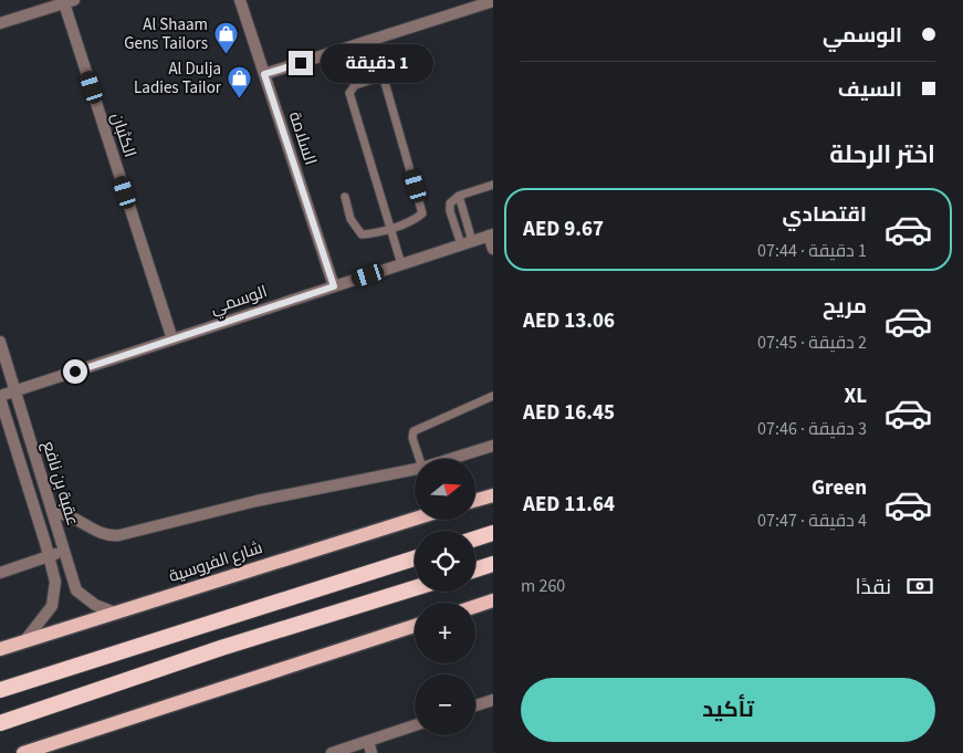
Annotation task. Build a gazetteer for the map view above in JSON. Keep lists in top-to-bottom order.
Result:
{
  "streets": {
    "main road": ["شارع الفروسية"],
    "street": [
      "الكثبان",
      "السلامة",
      "الوسمي",
      "عقبة بن نافع"
    ]
  },
  "crossings": [
    ["الكثبان", "الوسمي"],
    ["السلامة", "الوسمي"],
    ["الوسمي", "عقبة بن نافع"],
    ["عقبة بن نافع", "شارع الفروسية"]
  ],
  "places": {
    "shop": ["Al Shaam Gens Tailors", "Al Dulja Ladies Tailor"]
  },
  "north": "right",
  "page": {
    "banner": ["الوسمي", "السيف"],
    "bubble": "1 دقيقة",
    "heading": "اختر الرحلة",
    "list": [
      {
        "name": "اقتصادي",
        "note": "1 دقيقة · 07:44",
        "value": "AED 9.67"
      },
      {
        "name": "مريح",
        "note": "2 دقيقة · 07:45",
        "value": "AED 13.06"
      },
      {
        "name": "XL",
        "note": "3 دقيقة · 07:46",
        "value": "AED 16.45"
      },
      {
        "name": "Green",
        "note": "4 دقيقة · 07:47",
        "value": "AED 11.64"
      }
    ],
    "map_buttons": ["+", "−"],
    "pay": ["نقدًا", "260 m"],
    "buttons": "تأكيد"
  }
}
